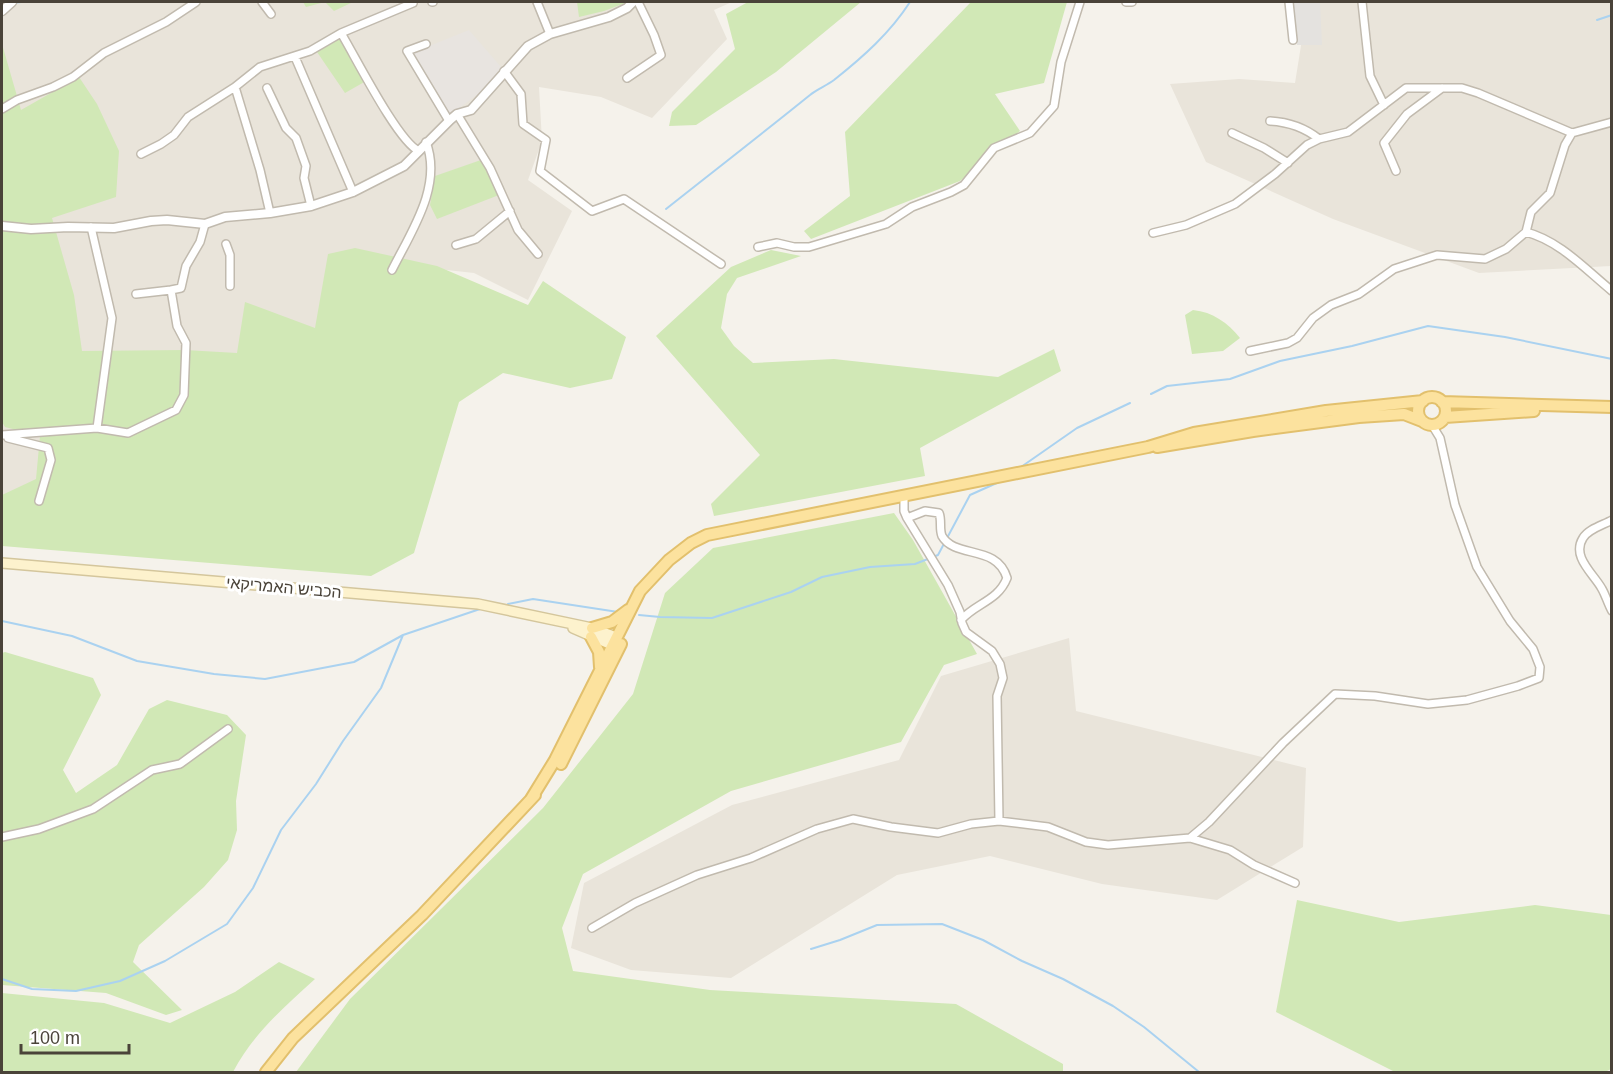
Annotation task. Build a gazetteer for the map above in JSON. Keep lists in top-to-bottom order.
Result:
{
  "streets": {
    "main road": ["הכביש האמריקאי"]
  },
  "scale_bar": "100 m"
}
